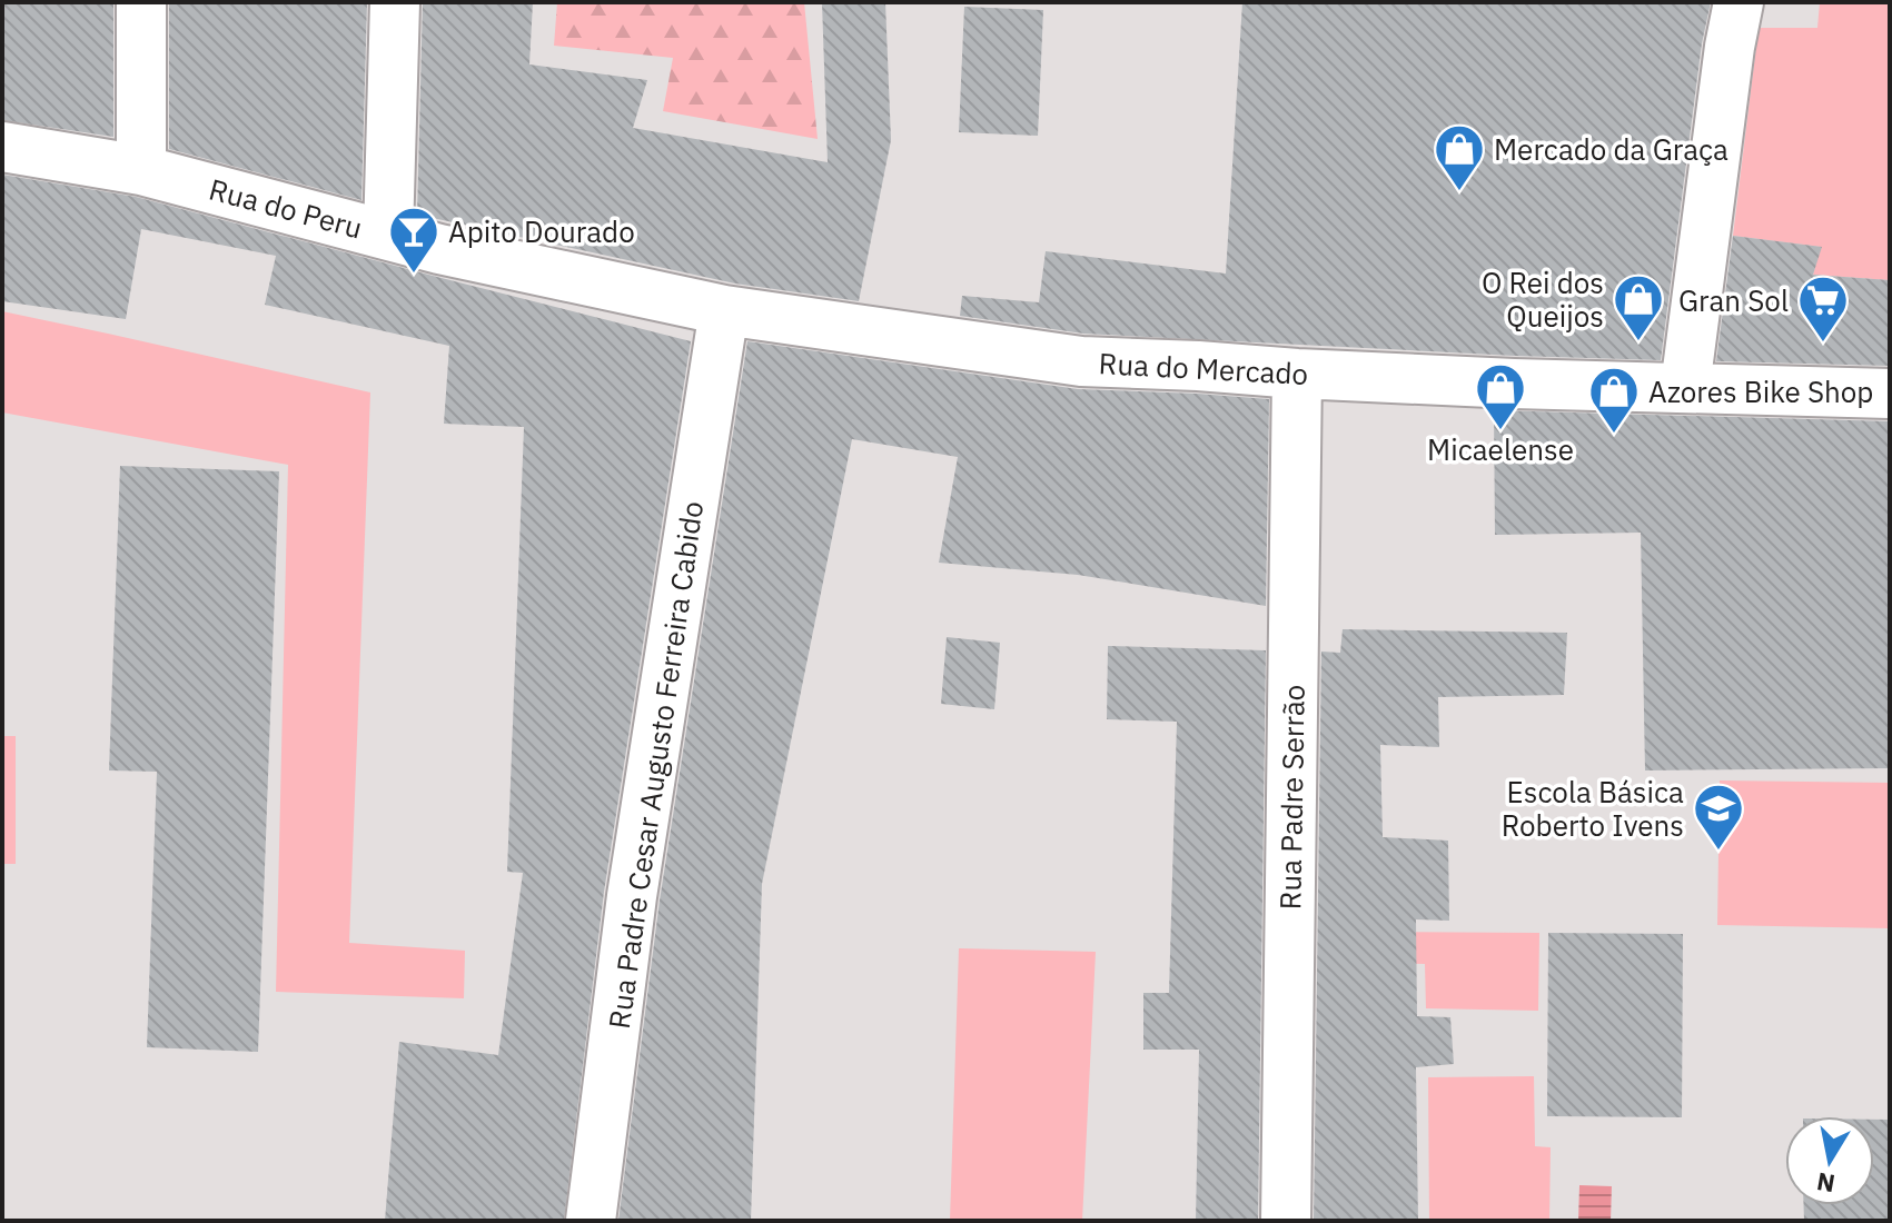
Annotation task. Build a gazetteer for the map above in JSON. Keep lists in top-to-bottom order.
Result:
{
  "streets": {
    "street": [
      "Rua do Peru",
      "Rua do Mercado",
      "Rua Padre Cesar Augusto Ferreira Cabido",
      "Rua Padre Serrão"
    ]
  },
  "crossings": [
    ["Rua do Peru", "Rua do Mercado"],
    ["Rua do Peru", "Rua Padre Cesar Augusto Ferreira Cabido"],
    ["Rua do Mercado", "Rua Padre Cesar Augusto Ferreira Cabido"],
    ["Rua do Mercado", "Rua Padre Serrão"]
  ],
  "places": {
    "shop": [
      "Mercado da Graça",
      "O Rei dos Queijos",
      "Micaelense",
      "Azores Bike Shop"
    ],
    "bar": ["Apito Dourado"],
    "supermarket": ["Gran Sol"],
    "school or university": ["Escola Básica Roberto Ivens"]
  },
  "north": "bottom"
}
